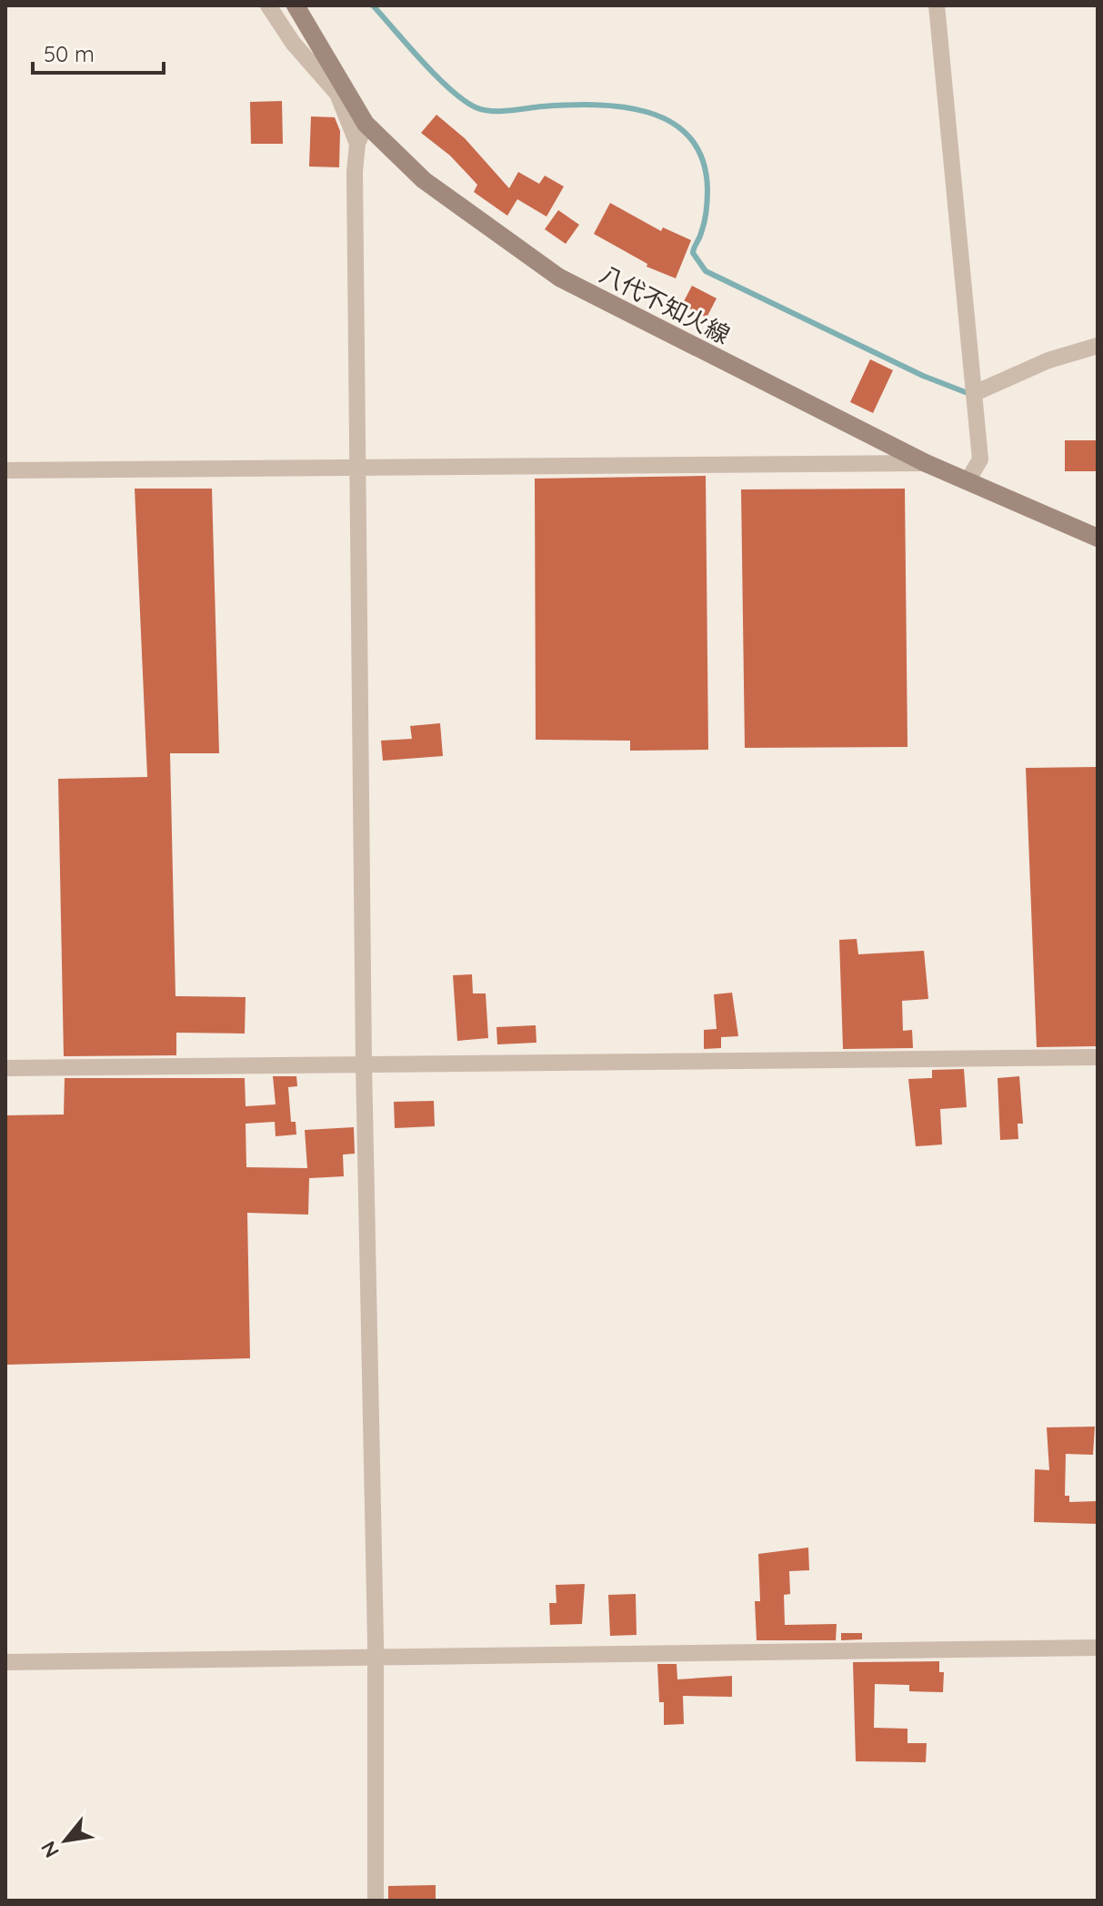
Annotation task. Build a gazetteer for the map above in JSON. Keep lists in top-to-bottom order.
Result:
{
  "streets": {
    "main road": ["八代不知火線"]
  },
  "scale_bar": "50 m",
  "north": "bottom left"
}
